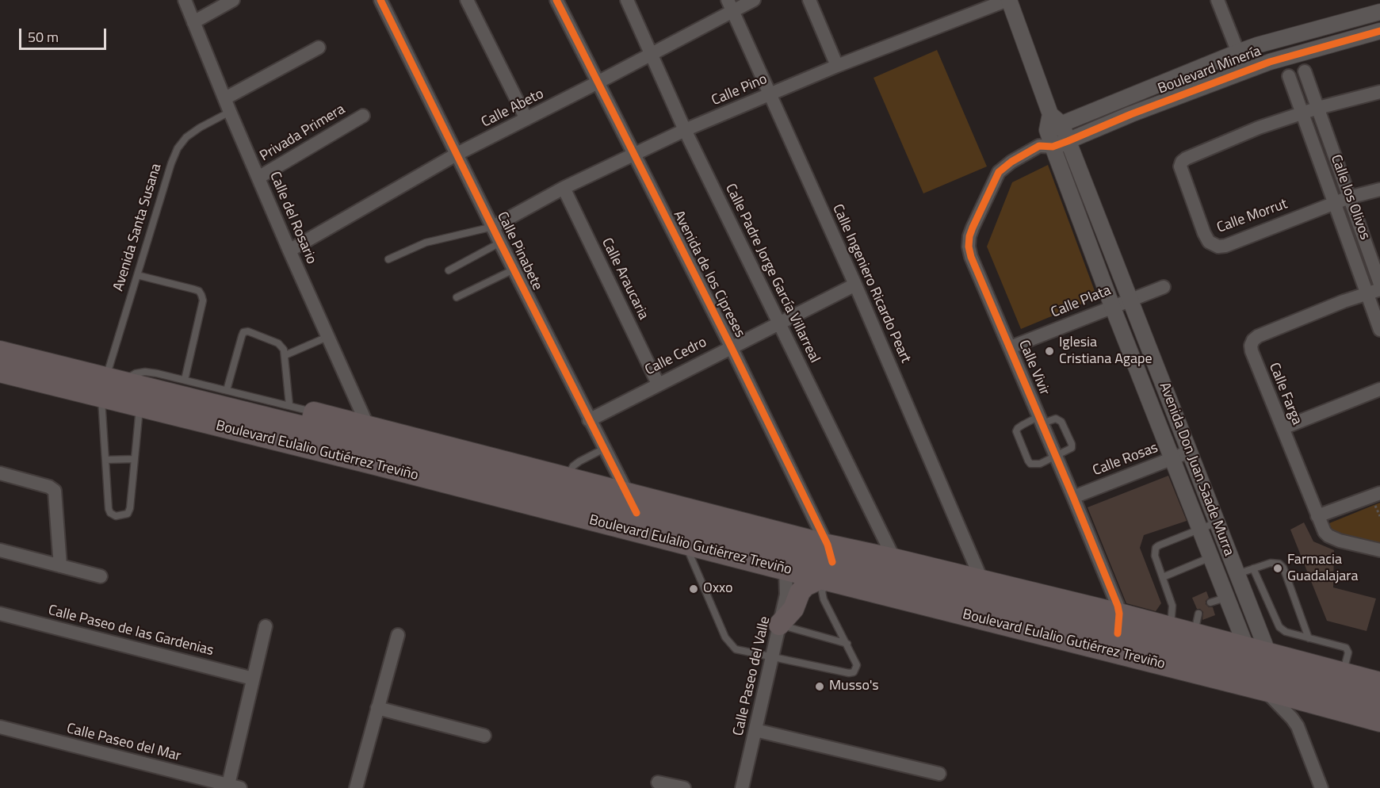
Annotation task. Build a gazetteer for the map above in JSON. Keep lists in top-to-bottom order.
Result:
{
  "streets": {
    "main road": ["Boulevard Eulalio Gutiérrez Treviño"],
    "street": [
      "Boulevard Minería",
      "Calle Pino",
      "Calle Abeto",
      "Privada Primera",
      "Calle los Olivos",
      "Calle Morrut",
      "Calle del Rosario",
      "Calle Pinabete",
      "Calle Padre Jorge García Villarreal",
      "Avenida de los Cipreses",
      "Calle Araucaria",
      "Calle Ingeniero Ricardo Peart",
      "Calle Plata",
      "Calle Cedro",
      "Calle Vivir",
      "Calle Farga",
      "Calle Rosas",
      "Avenida Don Juan Saade Murra",
      "Calle Paseo de las Gardenias",
      "Calle Paseo del Valle",
      "Calle Paseo del Mar"
    ],
    "lane": ["Avenida Santa Susana"]
  },
  "crossings": [
    ["Boulevard Minería", "Calle Vivir"],
    ["Boulevard Minería", "Avenida Don Juan Saade Murra"],
    ["Calle Pino", "Calle Pinabete"],
    ["Calle Pino", "Calle Padre Jorge García Villarreal"],
    ["Calle Pino", "Avenida de los Cipreses"],
    ["Calle Pino", "Calle Araucaria"],
    ["Calle Pino", "Calle Ingeniero Ricardo Peart"],
    ["Calle Pino", "Avenida Don Juan Saade Murra"],
    ["Calle Abeto", "Calle del Rosario"],
    ["Calle Abeto", "Calle Pinabete"],
    ["Calle Abeto", "Calle Padre Jorge García Villarreal"],
    ["Calle Abeto", "Avenida de los Cipreses"],
    ["Calle Abeto", "Calle Ingeniero Ricardo Peart"],
    ["Privada Primera", "Calle del Rosario"],
    ["Calle los Olivos", "Calle Morrut"],
    ["Calle los Olivos", "Calle Farga"],
    ["Calle del Rosario", "Avenida Santa Susana"],
    ["Calle del Rosario", "Boulevard Eulalio Gutiérrez Treviño"],
    ["Avenida Santa Susana", "Boulevard Eulalio Gutiérrez Treviño"],
    ["Calle Pinabete", "Calle Cedro"],
    ["Calle Pinabete", "Boulevard Eulalio Gutiérrez Treviño"],
    ["Calle Padre Jorge García Villarreal", "Calle Cedro"],
    ["Calle Padre Jorge García Villarreal", "Boulevard Eulalio Gutiérrez Treviño"],
    ["Avenida de los Cipreses", "Calle Cedro"],
    ["Avenida de los Cipreses", "Boulevard Eulalio Gutiérrez Treviño"],
    ["Calle Araucaria", "Calle Cedro"],
    ["Calle Ingeniero Ricardo Peart", "Calle Cedro"],
    ["Calle Ingeniero Ricardo Peart", "Boulevard Eulalio Gutiérrez Treviño"],
    ["Calle Plata", "Calle Vivir"],
    ["Calle Plata", "Avenida Don Juan Saade Murra"],
    ["Calle Vivir", "Boulevard Eulalio Gutiérrez Treviño"],
    ["Calle Vivir", "Calle Rosas"],
    ["Calle Vivir", "Avenida Don Juan Saade Murra"],
    ["Boulevard Eulalio Gutiérrez Treviño", "Avenida Don Juan Saade Murra"],
    ["Boulevard Eulalio Gutiérrez Treviño", "Calle Paseo del Valle"],
    ["Calle Rosas", "Avenida Don Juan Saade Murra"]
  ],
  "places": [
    "Iglesia Cristiana Agape",
    "Farmacia Guadalajara",
    "Oxxo",
    "Musso's"
  ],
  "scale_bar": "50 m"
}
